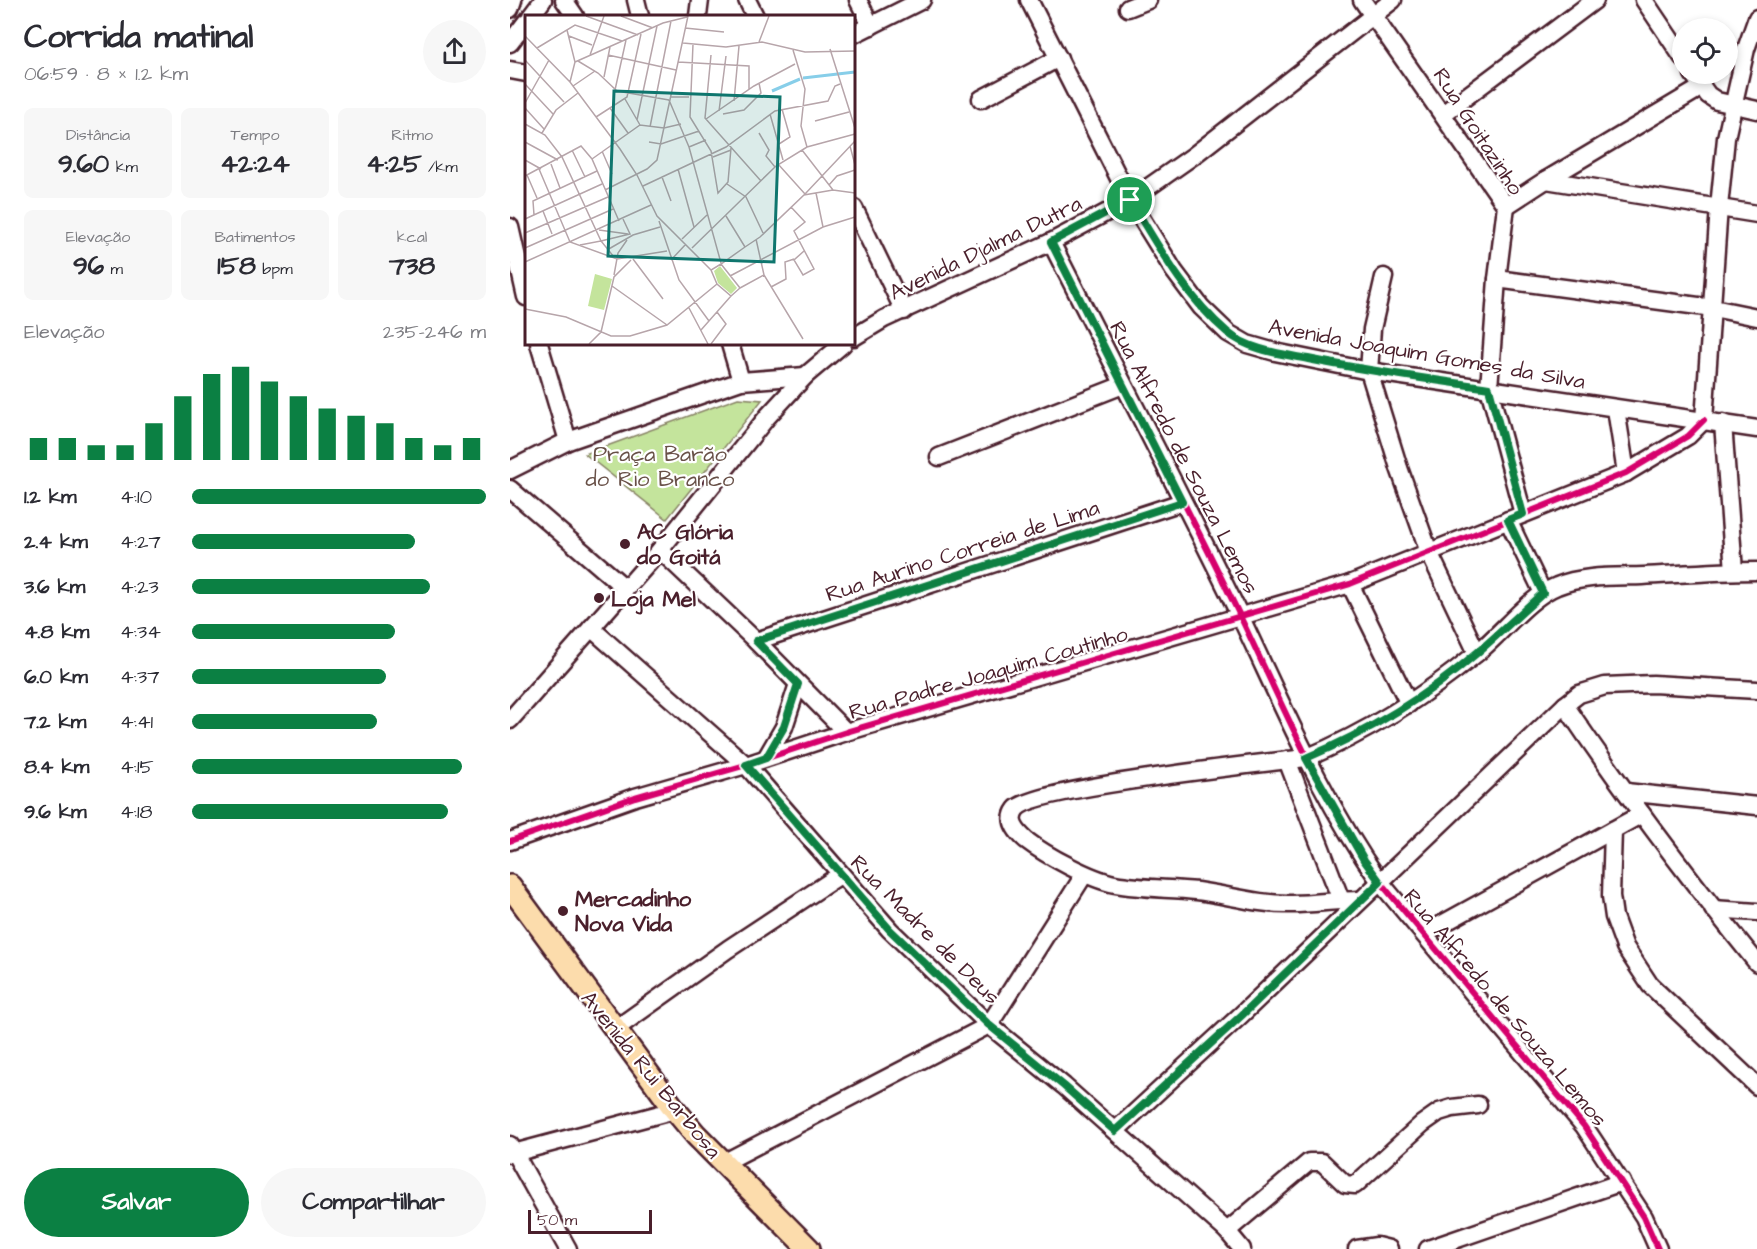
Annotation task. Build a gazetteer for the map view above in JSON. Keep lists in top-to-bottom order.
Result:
{
  "streets": {
    "main road": ["Avenida Rui Barbosa"],
    "street": [
      "Rua Goitazinho",
      "Avenida Djalma Dutra",
      "Avenida Joaquim Gomes da Silva",
      "Rua Alfredo de Souza Lemos",
      "Rua Aurino Correia de Lima",
      "Rua Padre Joaquim Coutinho",
      "Rua Madre de Deus"
    ]
  },
  "crossings": [
    ["Rua Goitazinho", "Avenida Djalma Dutra"],
    ["Rua Goitazinho", "Avenida Joaquim Gomes da Silva"],
    ["Rua Goitazinho", "Rua Padre Joaquim Coutinho"],
    ["Avenida Djalma Dutra", "Avenida Joaquim Gomes da Silva"],
    ["Avenida Djalma Dutra", "Rua Alfredo de Souza Lemos"],
    ["Avenida Joaquim Gomes da Silva", "Rua Padre Joaquim Coutinho"],
    ["Rua Alfredo de Souza Lemos", "Rua Aurino Correia de Lima"],
    ["Rua Alfredo de Souza Lemos", "Rua Padre Joaquim Coutinho"],
    ["Rua Alfredo de Souza Lemos", "Rua Madre de Deus"],
    ["Rua Padre Joaquim Coutinho", "Rua Madre de Deus"]
  ],
  "parks": ["Praça Barão do Rio Branco"],
  "places": ["AC Glória do Goitá", "Loja Mel", "Mercadinho Nova Vida"],
  "scale_bar": "50 m",
  "page": {
    "heading": ["Corrida matinal", "06:59 · 8 × 1.2 km"],
    "stats": [
      ["Distância", "9.60 km"],
      ["Tempo", "42:24"],
      ["Ritmo", "4:25 /km"],
      ["Elevação", "96 m"],
      ["Batimentos", "158 bpm"],
      ["kcal", "738"]
    ],
    "chart": ["Elevação", "235–246 m"],
    "list": [
      {
        "name": "1.2 km",
        "note": "4:10"
      },
      {
        "name": "2.4 km",
        "note": "4:27"
      },
      {
        "name": "3.6 km",
        "note": "4:23"
      },
      {
        "name": "4.8 km",
        "note": "4:34"
      },
      {
        "name": "6.0 km",
        "note": "4:37"
      },
      {
        "name": "7.2 km",
        "note": "4:41"
      },
      {
        "name": "8.4 km",
        "note": "4:15"
      },
      {
        "name": "9.6 km",
        "note": "4:18"
      }
    ],
    "buttons": ["Salvar", "Compartilhar"],
    "scale": "50 m"
  }
}
